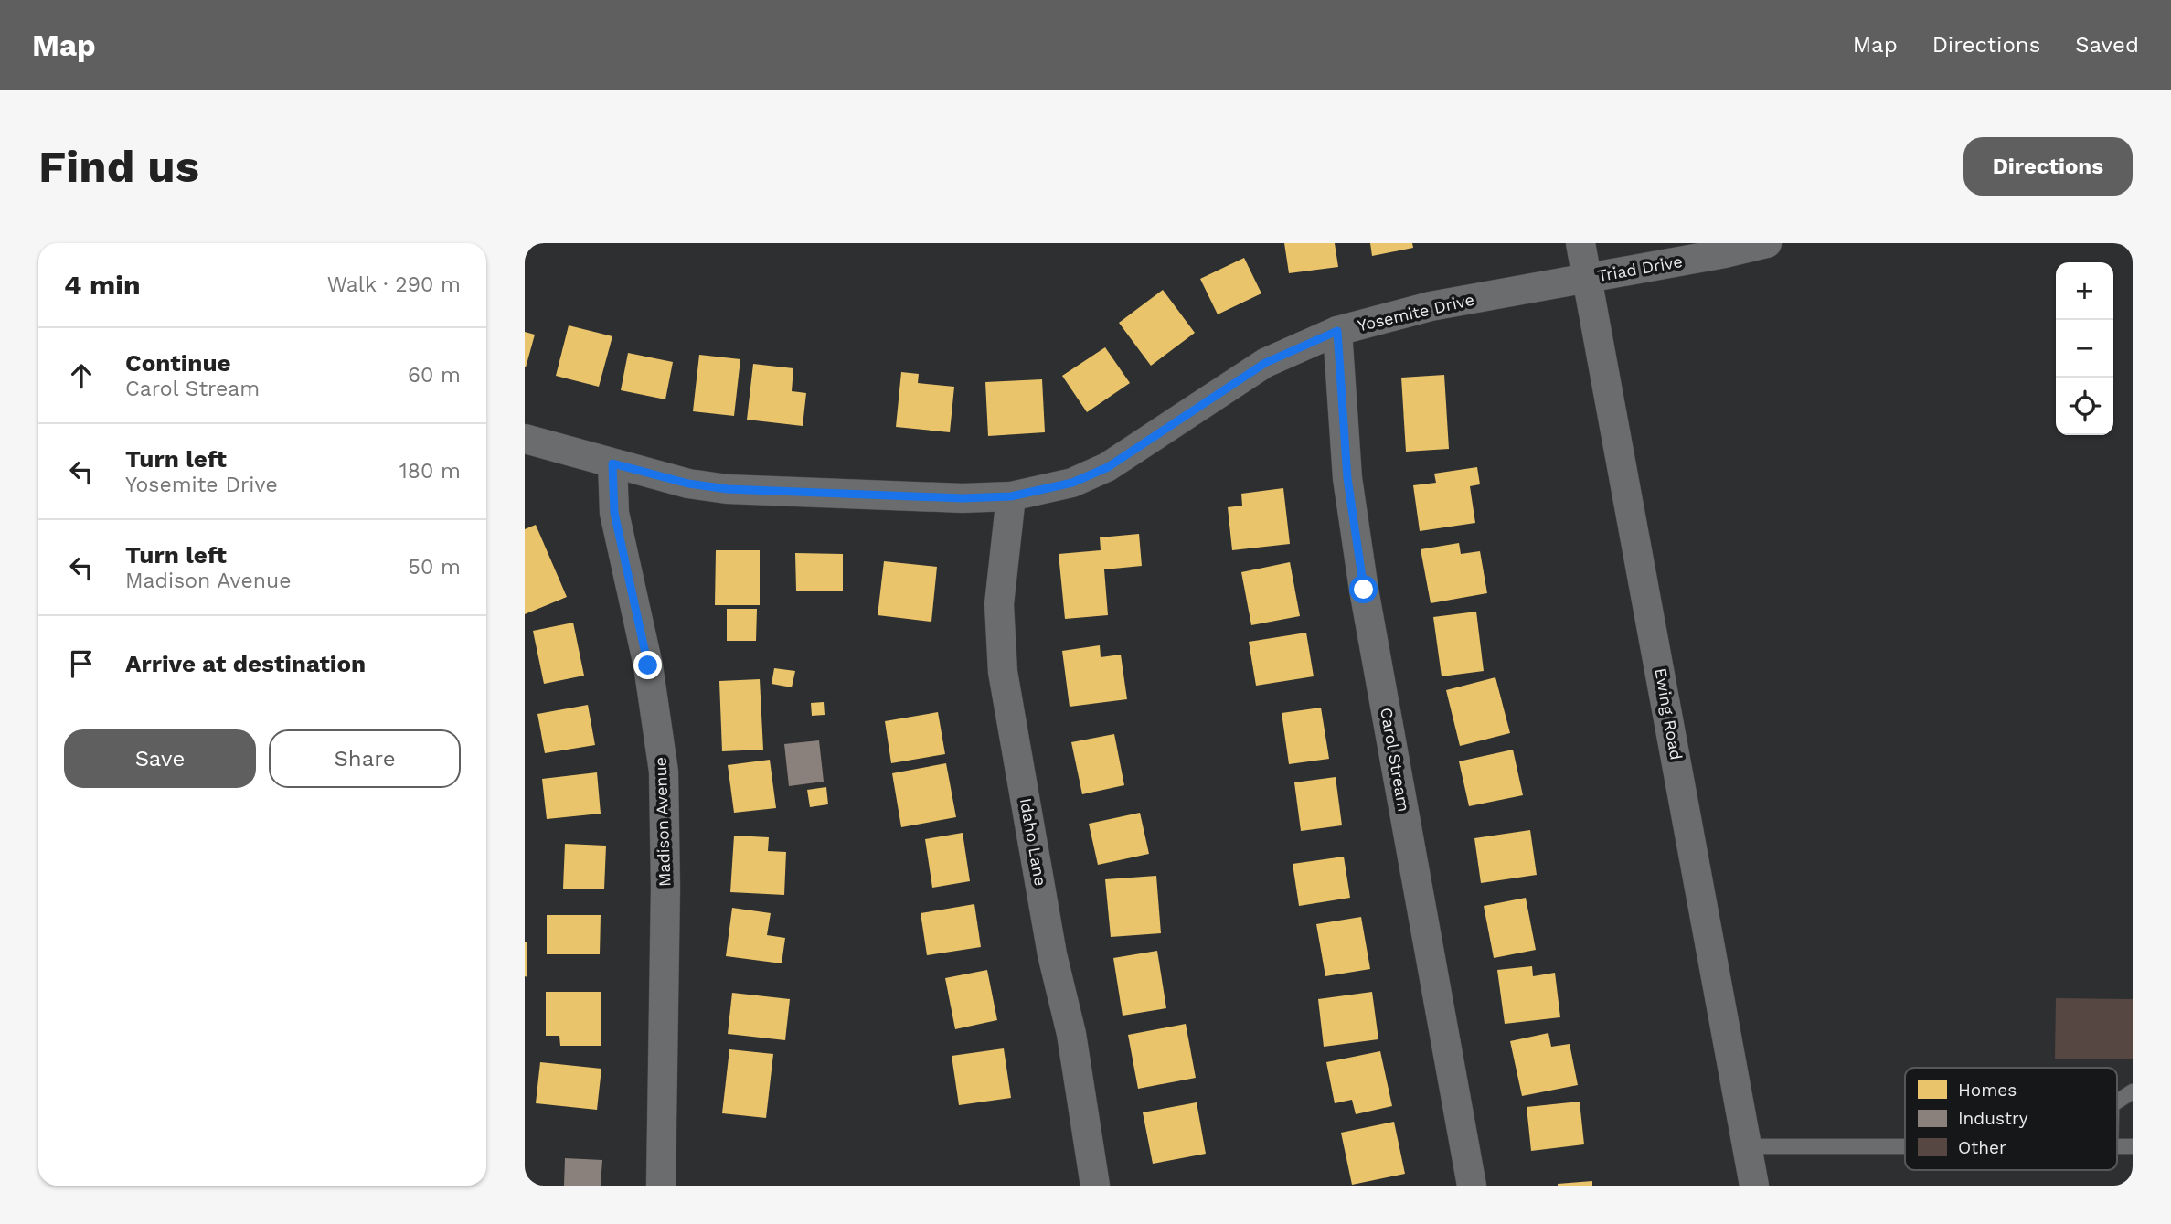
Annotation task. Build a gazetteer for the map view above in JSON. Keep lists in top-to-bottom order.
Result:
{
  "streets": {
    "street": [
      "Triad Drive",
      "Yosemite Drive",
      "Ewing Road",
      "Carol Stream",
      "Madison Avenue",
      "Idaho Lane"
    ]
  },
  "crossings": [
    ["Triad Drive", "Yosemite Drive"],
    ["Triad Drive", "Ewing Road"],
    ["Yosemite Drive", "Ewing Road"],
    ["Yosemite Drive", "Carol Stream"],
    ["Yosemite Drive", "Madison Avenue"],
    ["Yosemite Drive", "Idaho Lane"]
  ],
  "legend": ["Homes", "Industry", "Other"],
  "page": {
    "header": "Map",
    "nav": ["Map", "Directions", "Saved"],
    "buttons": [
      "Directions",
      ["Save", "Share"]
    ],
    "title": "Find us",
    "heading": ["4 min", "Walk · 290 m"],
    "map_buttons": ["+", "−"],
    "list": [
      ["Continue", "Carol Stream", "60 m"],
      ["Turn left", "Yosemite Drive", "180 m"],
      ["Turn left", "Madison Avenue", "50 m"],
      "Arrive at destination"
    ]
  }
}
